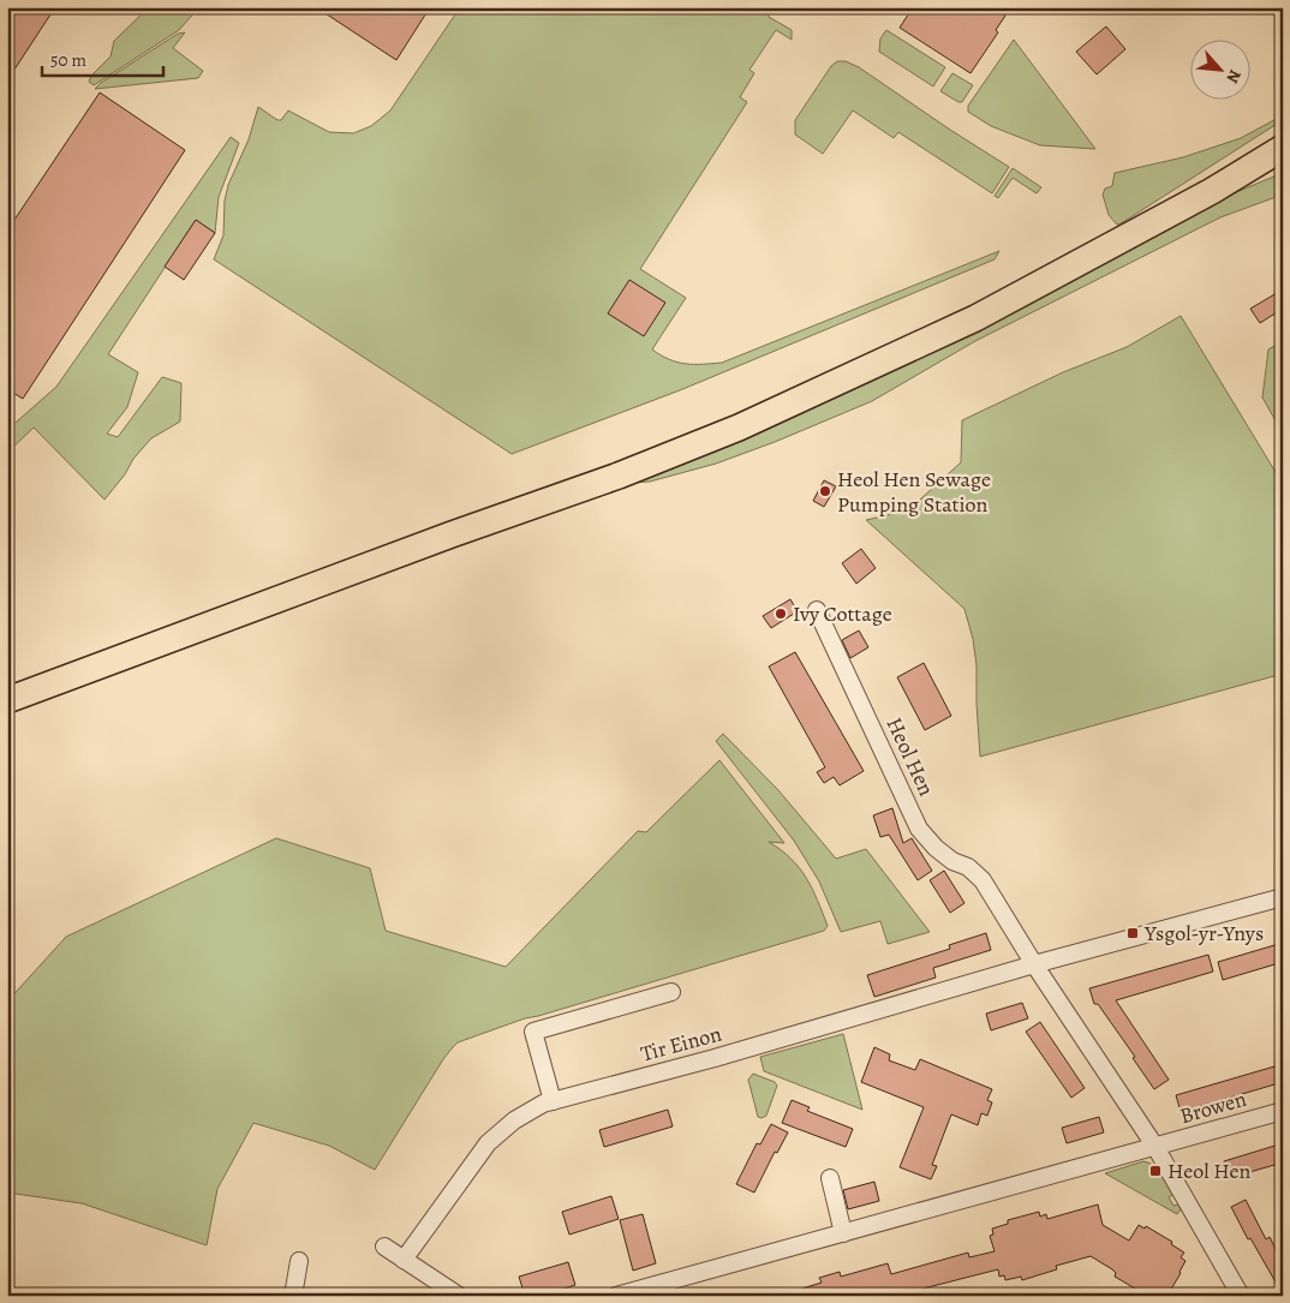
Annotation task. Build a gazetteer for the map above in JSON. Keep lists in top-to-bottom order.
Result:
{
  "streets": {
    "street": ["Heol Hen", "Tir Einon", "Browen"]
  },
  "crossings": [
    ["Heol Hen", "Tir Einon"],
    ["Heol Hen", "Browen"]
  ],
  "places": {
    "other": ["Heol Hen Sewage Pumping Station", "Ivy Cottage"],
    "transit": ["Ysgol-yr-Ynys", "Heol Hen"]
  },
  "scale_bar": "50 m",
  "north": "bottom right"
}
